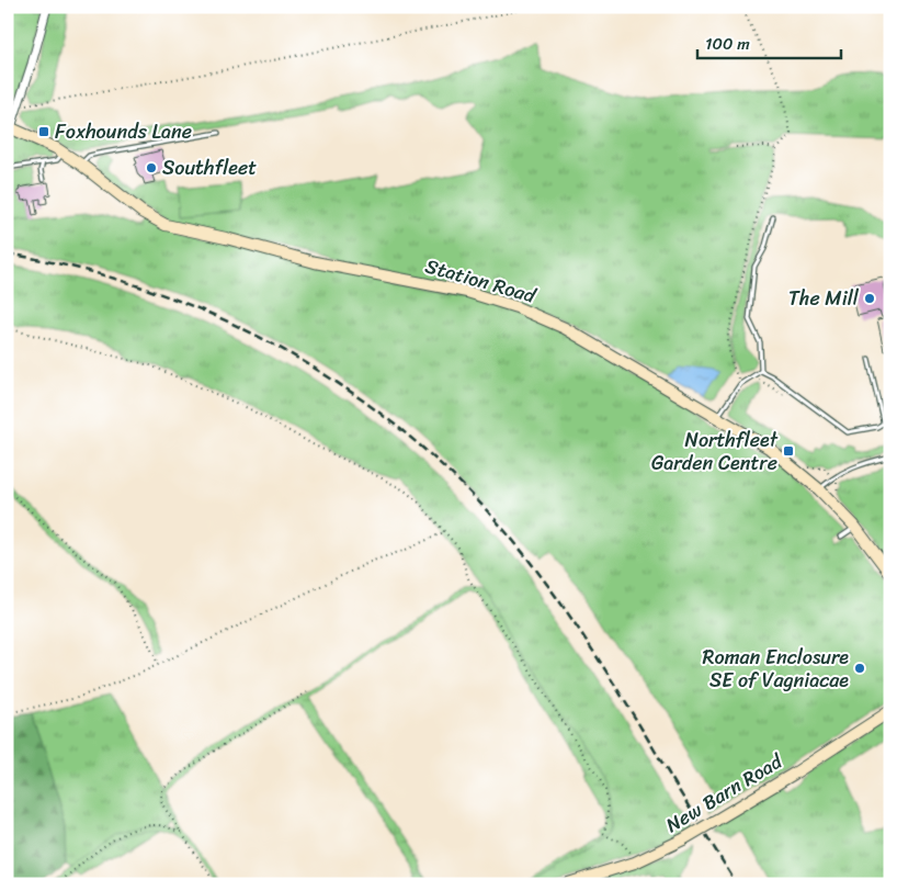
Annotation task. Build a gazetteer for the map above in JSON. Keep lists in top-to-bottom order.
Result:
{
  "streets": {
    "main road": ["Station Road", "New Barn Road"]
  },
  "places": {
    "transit": ["Foxhounds Lane", "Northfleet Garden Centre"],
    "other": ["Southfleet", "The Mill", "Roman Enclosure SE of Vagniacae"]
  },
  "scale_bar": "100 m"
}
